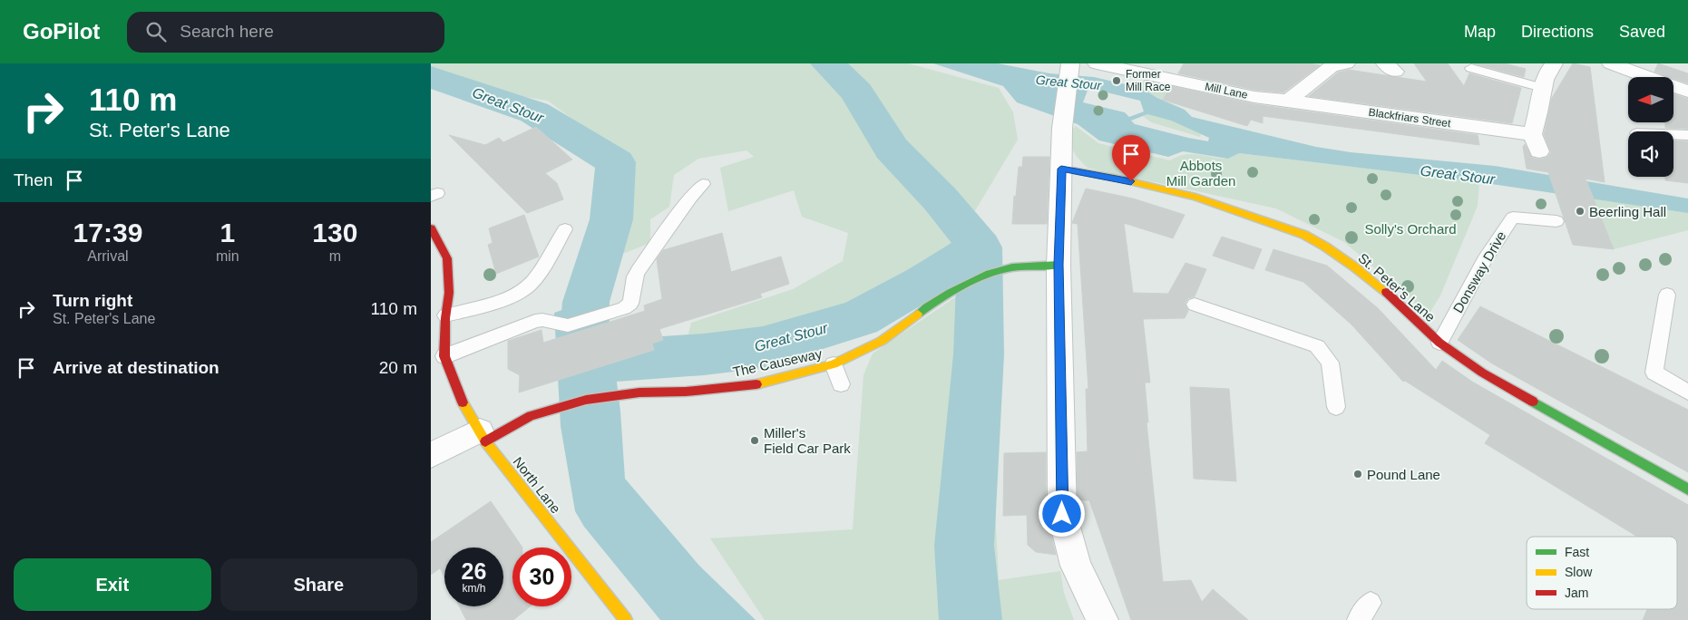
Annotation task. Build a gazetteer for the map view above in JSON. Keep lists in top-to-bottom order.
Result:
{
  "streets": {
    "street": [
      "Mill Lane",
      "Blackfriars Street",
      "St. Peter's Lane",
      "The Causeway",
      "North Lane"
    ],
    "lane": ["Donsway Drive"]
  },
  "crossings": [
    ["Mill Lane", "Blackfriars Street"],
    ["Donsway Drive", "St. Peter's Lane"],
    ["The Causeway", "North Lane"]
  ],
  "water": ["Great Stour"],
  "parks": ["Abbots Mill Garden", "Solly's Orchard"],
  "places": [
    "Former Mill Race",
    "Beerling Hall",
    "Miller's Field Car Park",
    "Pound Lane"
  ],
  "legend": ["Fast", "Slow", "Jam"],
  "north": "left",
  "page": {
    "header": "GoPilot",
    "search": "Search here",
    "nav": ["Map", "Directions", "Saved"],
    "turn": ["110 m", "St. Peter's Lane"],
    "then": "Then",
    "eta": [
      "17:39",
      "Arrival",
      "1",
      "min",
      "130",
      "m"
    ],
    "list": [
      {
        "name": "Turn right",
        "note": "St. Peter's Lane",
        "value": "110 m"
      },
      {
        "name": "Arrive at destination",
        "value": "20 m"
      }
    ],
    "speed": "26 km/h",
    "limit": "30",
    "buttons": ["Exit", "Share"]
  }
}
